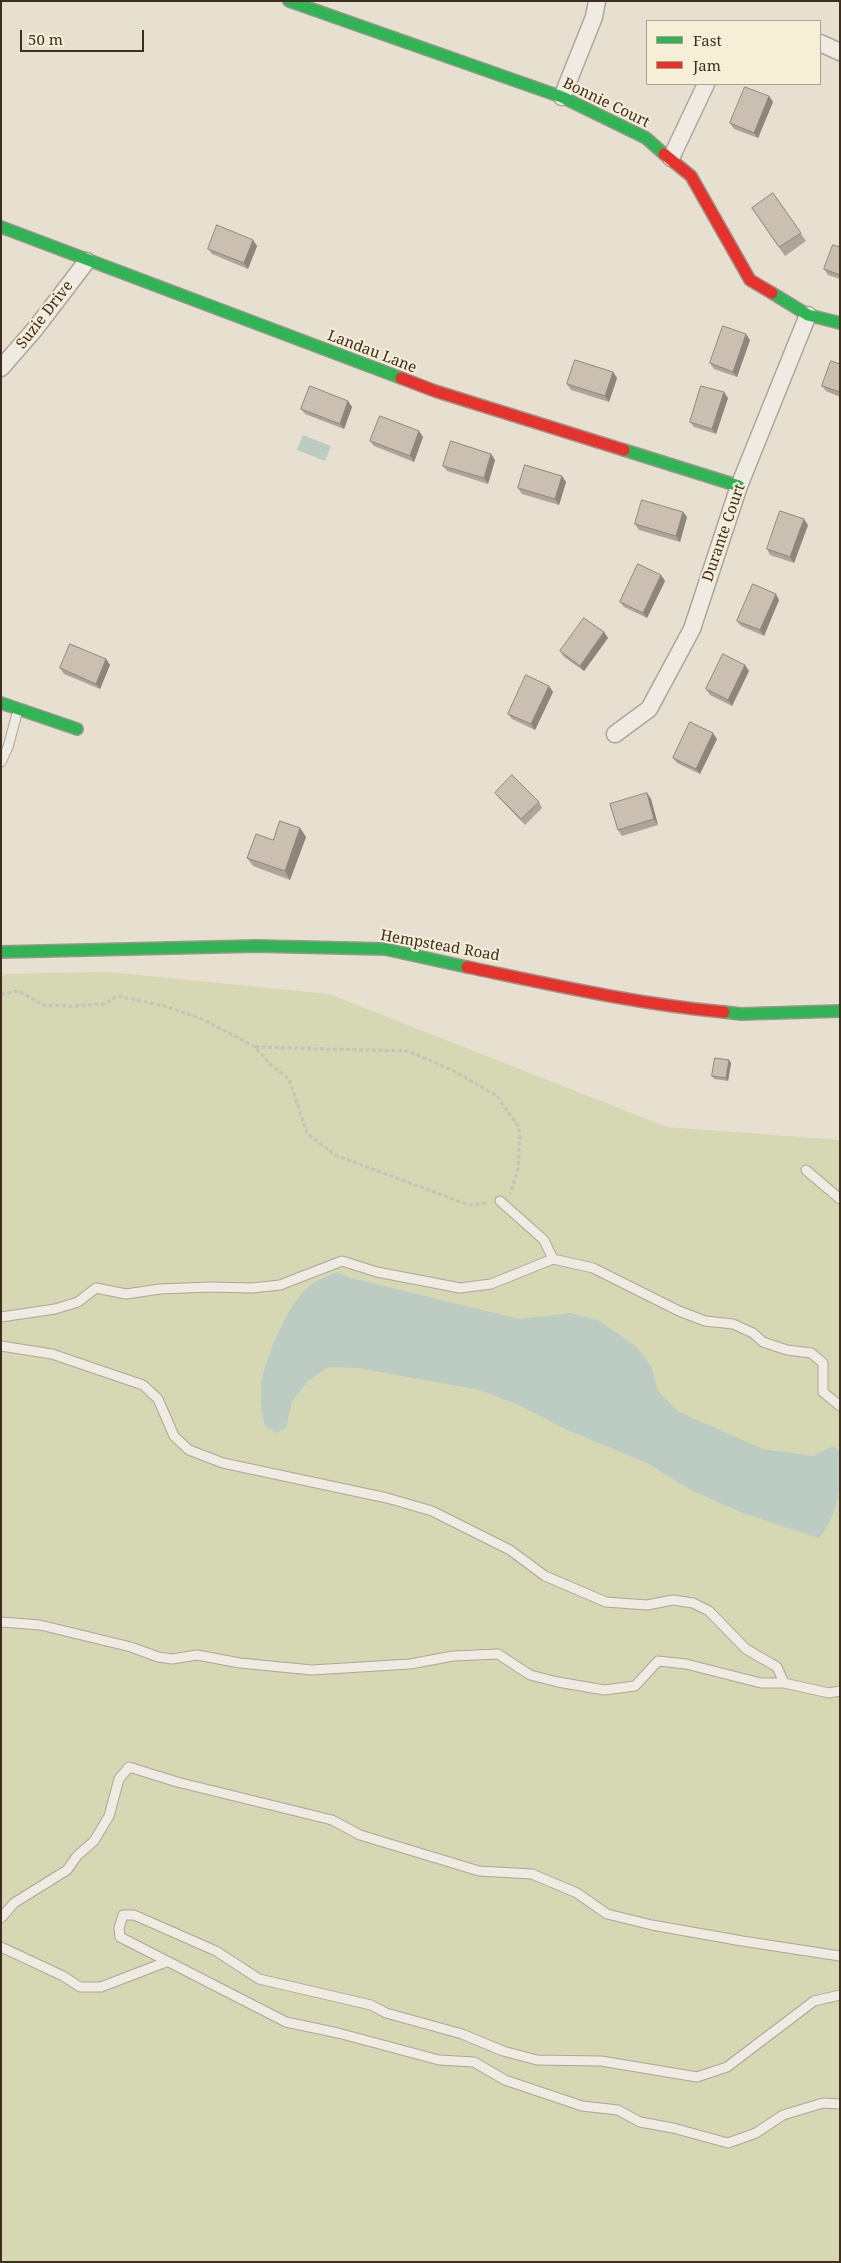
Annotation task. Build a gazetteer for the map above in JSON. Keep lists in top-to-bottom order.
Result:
{
  "streets": {
    "street": [
      "Bonnie Court",
      "Suzie Drive",
      "Landau Lane",
      "Durante Court",
      "Hempstead Road"
    ]
  },
  "crossings": [
    ["Bonnie Court", "Durante Court"],
    ["Suzie Drive", "Landau Lane"],
    ["Landau Lane", "Durante Court"]
  ],
  "legend": ["Fast", "Jam"],
  "scale_bar": "50 m"
}
